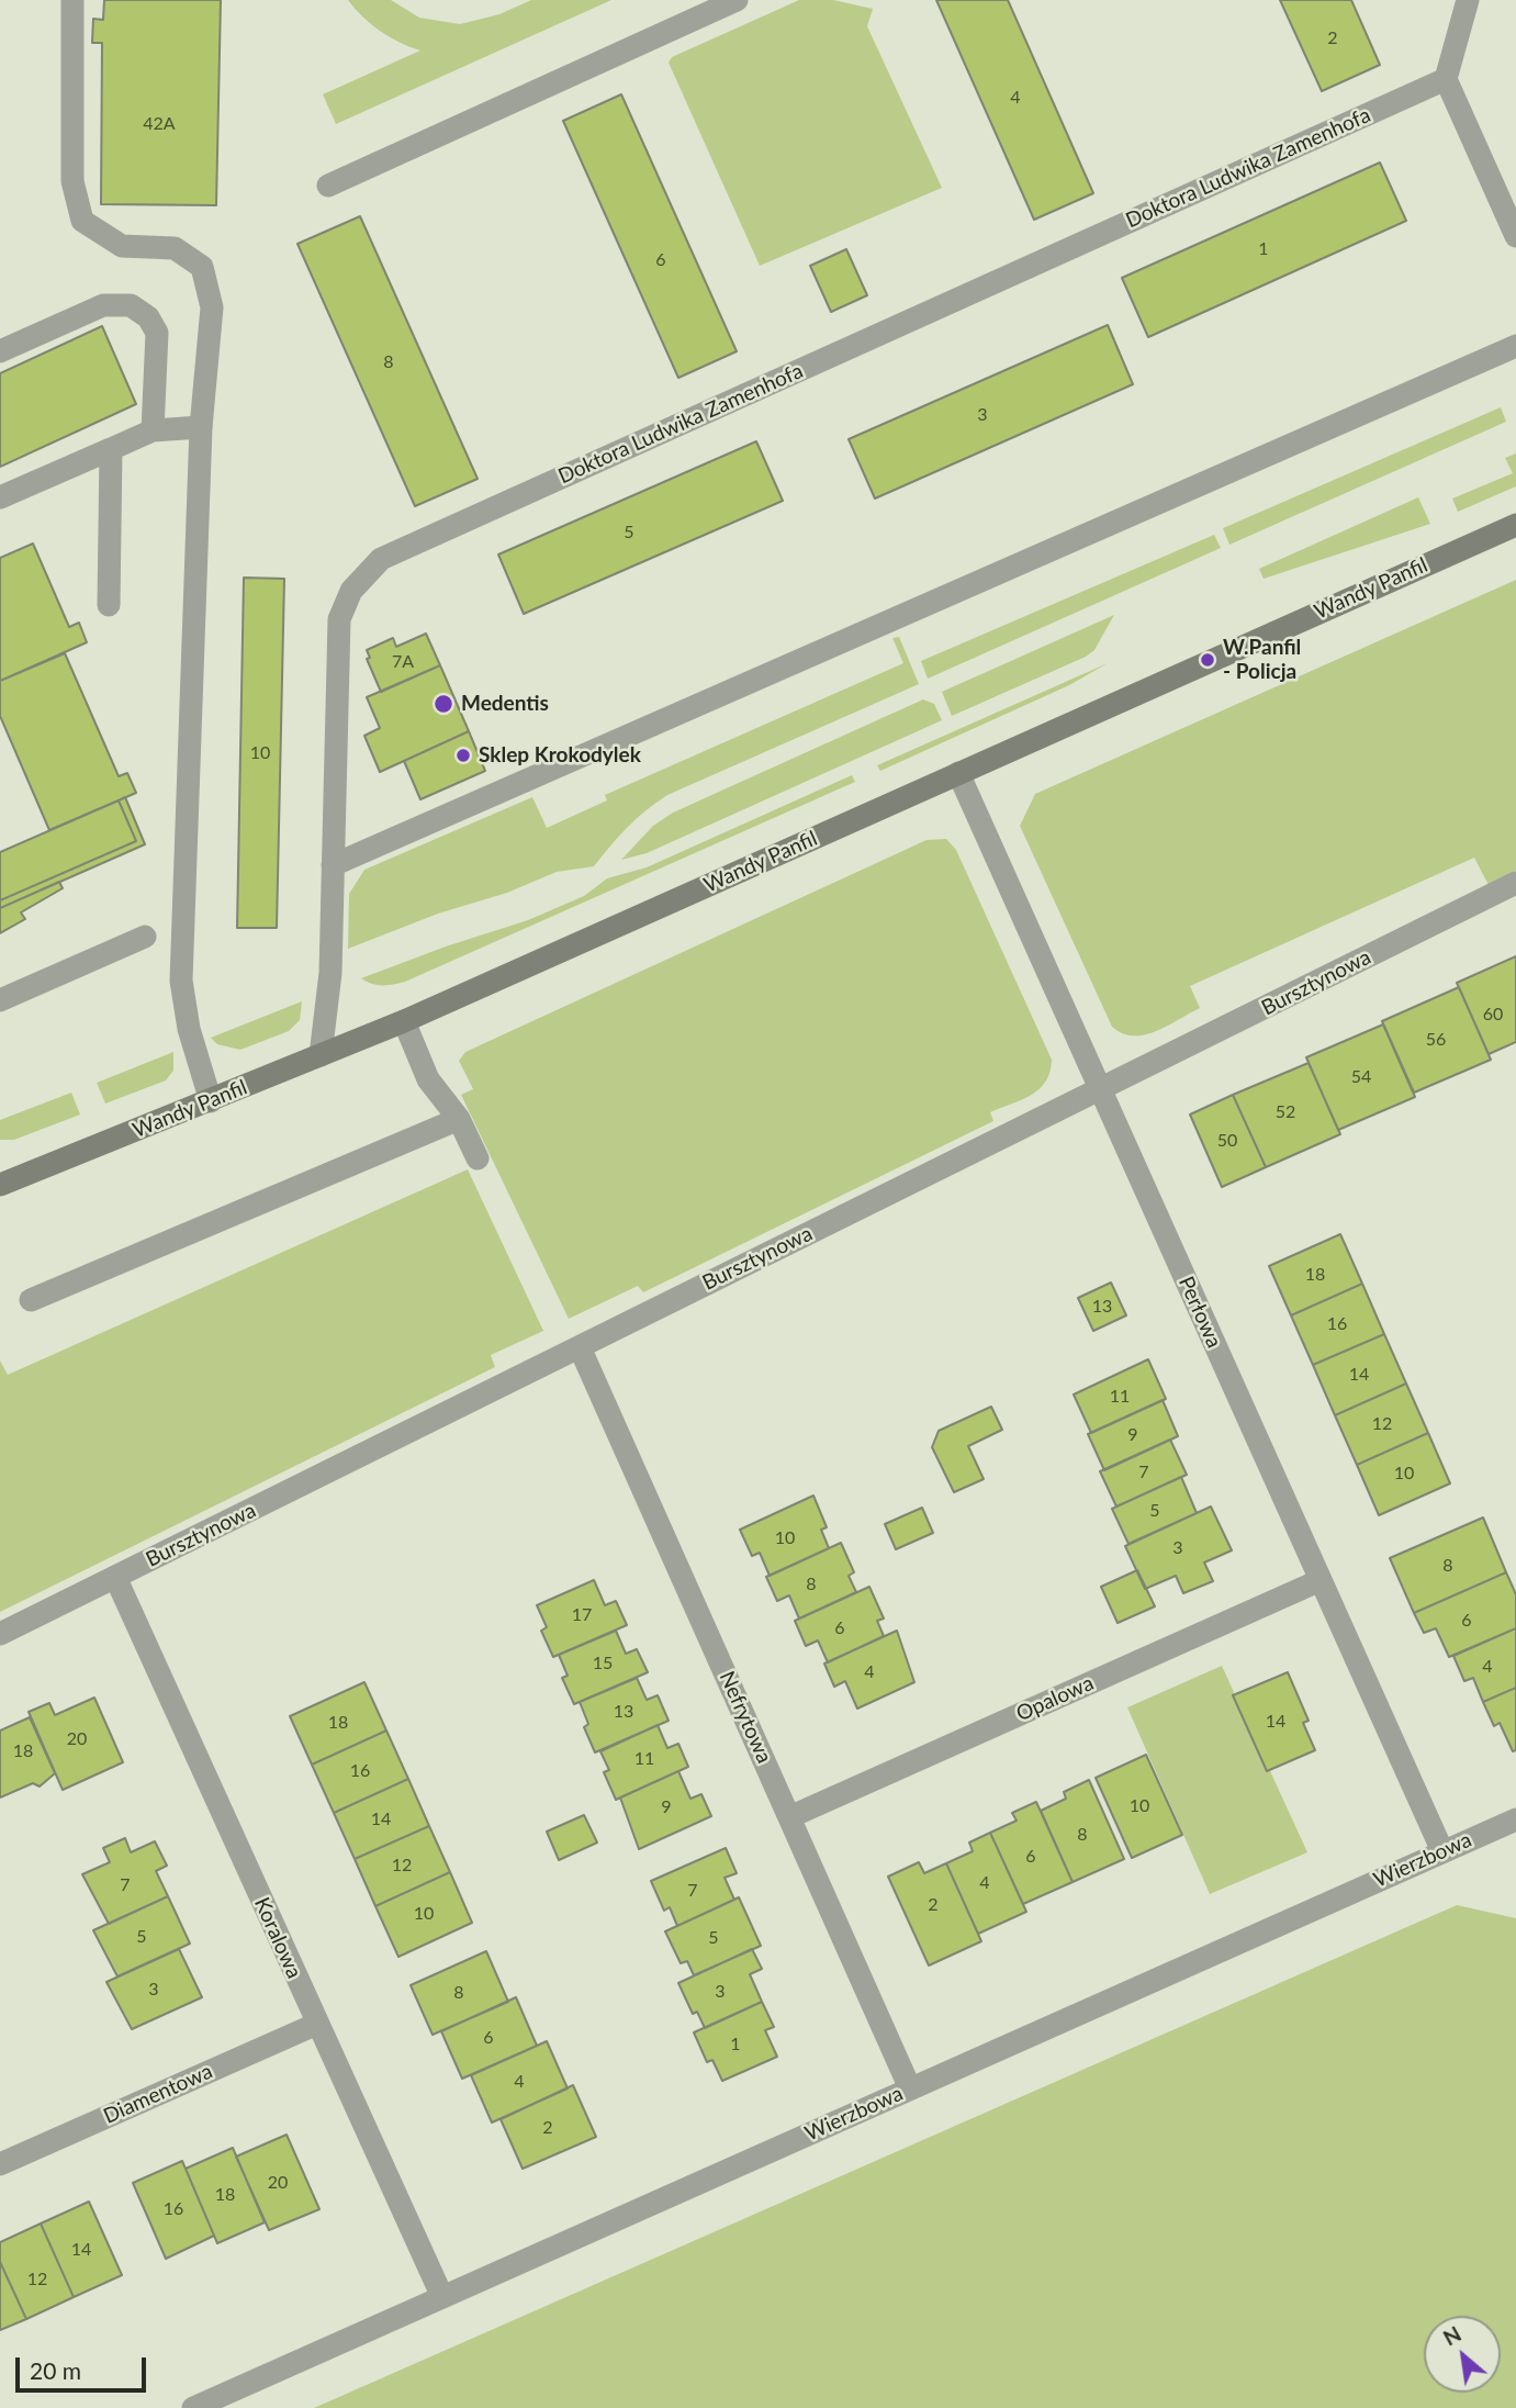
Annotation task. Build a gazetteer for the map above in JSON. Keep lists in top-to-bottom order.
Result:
{
  "streets": {
    "street": [
      "Doktora Ludwika Zamenhofa",
      "Wandy Panfil",
      "Bursztynowa",
      "Perłowa",
      "Opalowa",
      "Nefrytowa",
      "Wierzbowa",
      "Koralowa",
      "Diamentowa"
    ]
  },
  "crossings": [
    ["Doktora Ludwika Zamenhofa", "Wandy Panfil"],
    ["Wandy Panfil", "Perłowa"],
    ["Bursztynowa", "Perłowa"],
    ["Bursztynowa", "Nefrytowa"],
    ["Bursztynowa", "Koralowa"],
    ["Perłowa", "Opalowa"],
    ["Perłowa", "Wierzbowa"],
    ["Opalowa", "Nefrytowa"],
    ["Nefrytowa", "Wierzbowa"],
    ["Wierzbowa", "Koralowa"],
    ["Koralowa", "Diamentowa"]
  ],
  "places": ["W.Panfil - Policja", "Medentis", "Sklep Krokodylek"],
  "house_numbers": [
    "2",
    "4",
    "42A",
    "1",
    "6",
    "8",
    "3",
    "5",
    "7A",
    "10",
    "60",
    "56",
    "54",
    "52",
    "50",
    "18",
    "13",
    "16",
    "14",
    "11",
    "12",
    "9",
    "7",
    "10",
    "5",
    "10",
    "3",
    "8",
    "8",
    "17",
    "6",
    "6",
    "15",
    "4",
    "4",
    "13",
    "14",
    "18",
    "20",
    "18",
    "11",
    "16",
    "10",
    "9",
    "14",
    "8",
    "6",
    "12",
    "4",
    "7",
    "7",
    "2",
    "10",
    "5",
    "5",
    "3",
    "3",
    "8",
    "6",
    "1",
    "4",
    "2",
    "20",
    "18",
    "16",
    "14",
    "12"
  ],
  "scale_bar": "20 m",
  "north": "top left"
}
